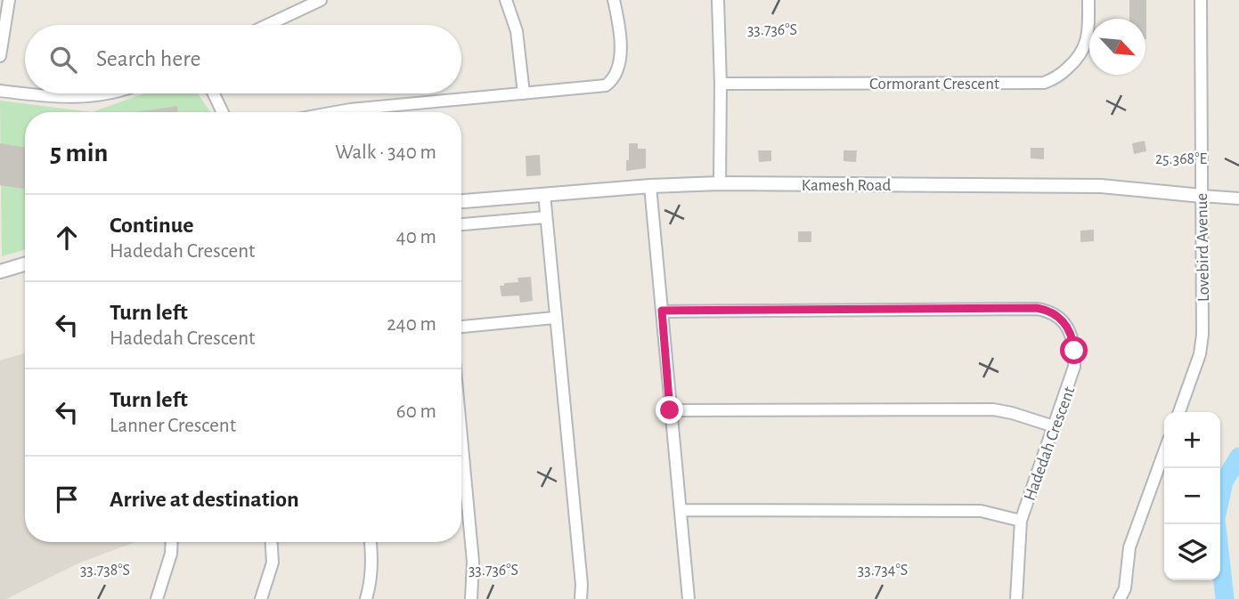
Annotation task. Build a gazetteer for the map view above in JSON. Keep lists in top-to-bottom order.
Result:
{
  "streets": {
    "street": [
      "Cormorant Crescent",
      "Kamesh Road",
      "Lovebird Avenue",
      "Hadedah Crescent"
    ]
  },
  "crossings": [
    ["Kamesh Road", "Lovebird Avenue"]
  ],
  "north": "bottom right",
  "page": {
    "search": "Search here",
    "heading": ["5 min", "Walk · 340 m"],
    "list": [
      ["Continue", "Hadedah Crescent", "40 m"],
      ["Turn left", "Hadedah Crescent", "240 m"],
      ["Turn left", "Lanner Crescent", "60 m"],
      "Arrive at destination"
    ],
    "map_buttons": ["+", "−"]
  },
  "coordinates": [
    "33.736°S",
    "25.368°E",
    "33.738°S",
    "33.734°S"
  ]
}
